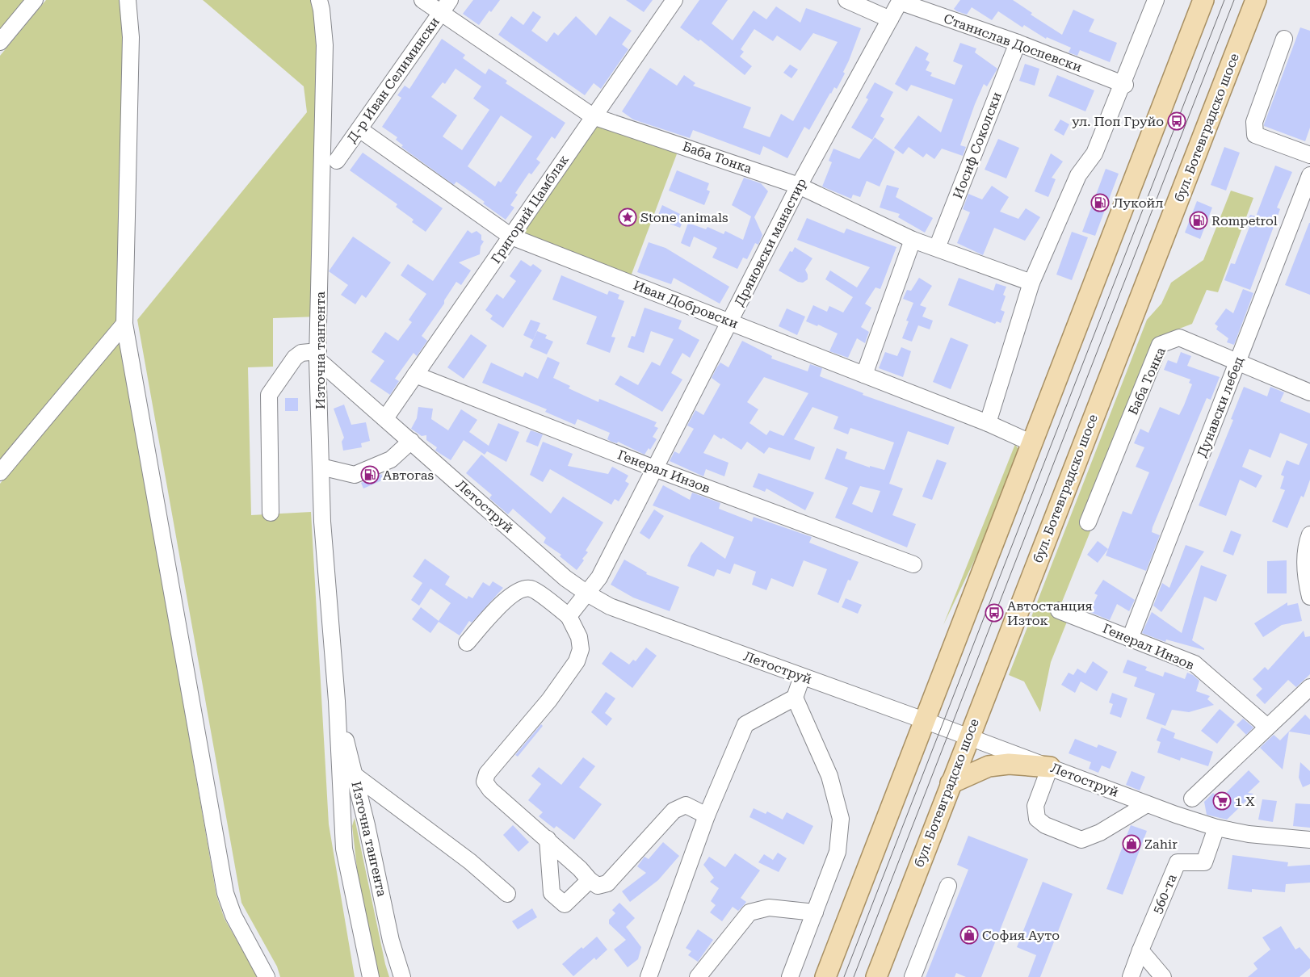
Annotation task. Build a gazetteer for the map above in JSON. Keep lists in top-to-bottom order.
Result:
{
  "streets": {
    "main road": ["бул. Ботевградско шосе"],
    "street": [
      "Станислав Доспевски",
      "Д-р Иван Селимински",
      "Иосиф Соколски",
      "Баба Тонка",
      "Григорий Цамблак",
      "Дряновски манастир",
      "Иван Добровски",
      "Източна тангента",
      "Дунавски лебед",
      "Генерал Инзов",
      "Летоструй",
      "560-та"
    ]
  },
  "crossings": [
    ["Станислав Доспевски", "Иосиф Соколски"],
    ["Станислав Доспевски", "Дряновски манастир"],
    ["Д-р Иван Селимински", "Баба Тонка"],
    ["Д-р Иван Селимински", "Иван Добровски"],
    ["бул. Ботевградско шосе", "Летоструй"],
    ["Иосиф Соколски", "Баба Тонка"],
    ["Баба Тонка", "Григорий Цамблак"],
    ["Баба Тонка", "Дряновски манастир"],
    ["Баба Тонка", "Дунавски лебед"],
    ["Григорий Цамблак", "Иван Добровски"],
    ["Григорий Цамблак", "Генерал Инзов"],
    ["Григорий Цамблак", "Летоструй"],
    ["Дряновски манастир", "Иван Добровски"],
    ["Дряновски манастир", "Генерал Инзов"],
    ["Дряновски манастир", "Летоструй"],
    ["Източна тангента", "Летоструй"],
    ["Дунавски лебед", "Генерал Инзов"],
    ["Летоструй", "560-та"]
  ],
  "places": {
    "bus stop": ["ул. Поп Груйо", "Автостанция Изток"],
    "fuel station": ["Лукойл", "Rompetrol", "Автогаѕ"],
    "place": ["Stone animals"],
    "supermarket": ["1 Х"],
    "shop": ["Zahir", "София Ауто"]
  }
}
